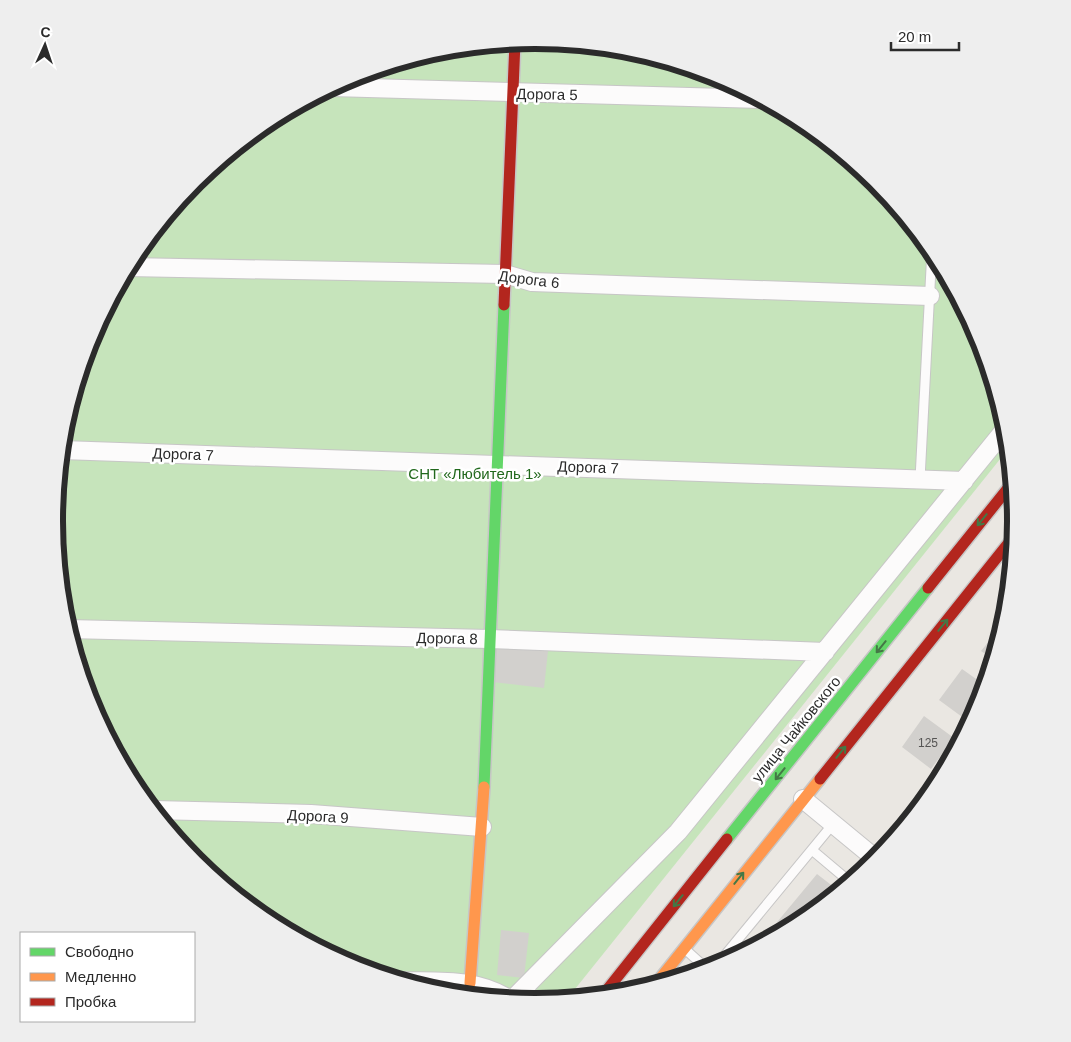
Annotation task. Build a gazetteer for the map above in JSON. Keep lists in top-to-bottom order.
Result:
{
  "streets": {
    "main road": ["улица Чайковского"],
    "street": [
      "Дорога 5",
      "Дорога 6",
      "Дорога 7",
      "Дорога 8",
      "Дорога 9"
    ]
  },
  "parks": ["СНТ «Любитель 1»"],
  "house_numbers": ["125"],
  "legend": ["Свободно", "Медленно", "Пробка"],
  "scale_bar": "20 m",
  "north": "top"
}
